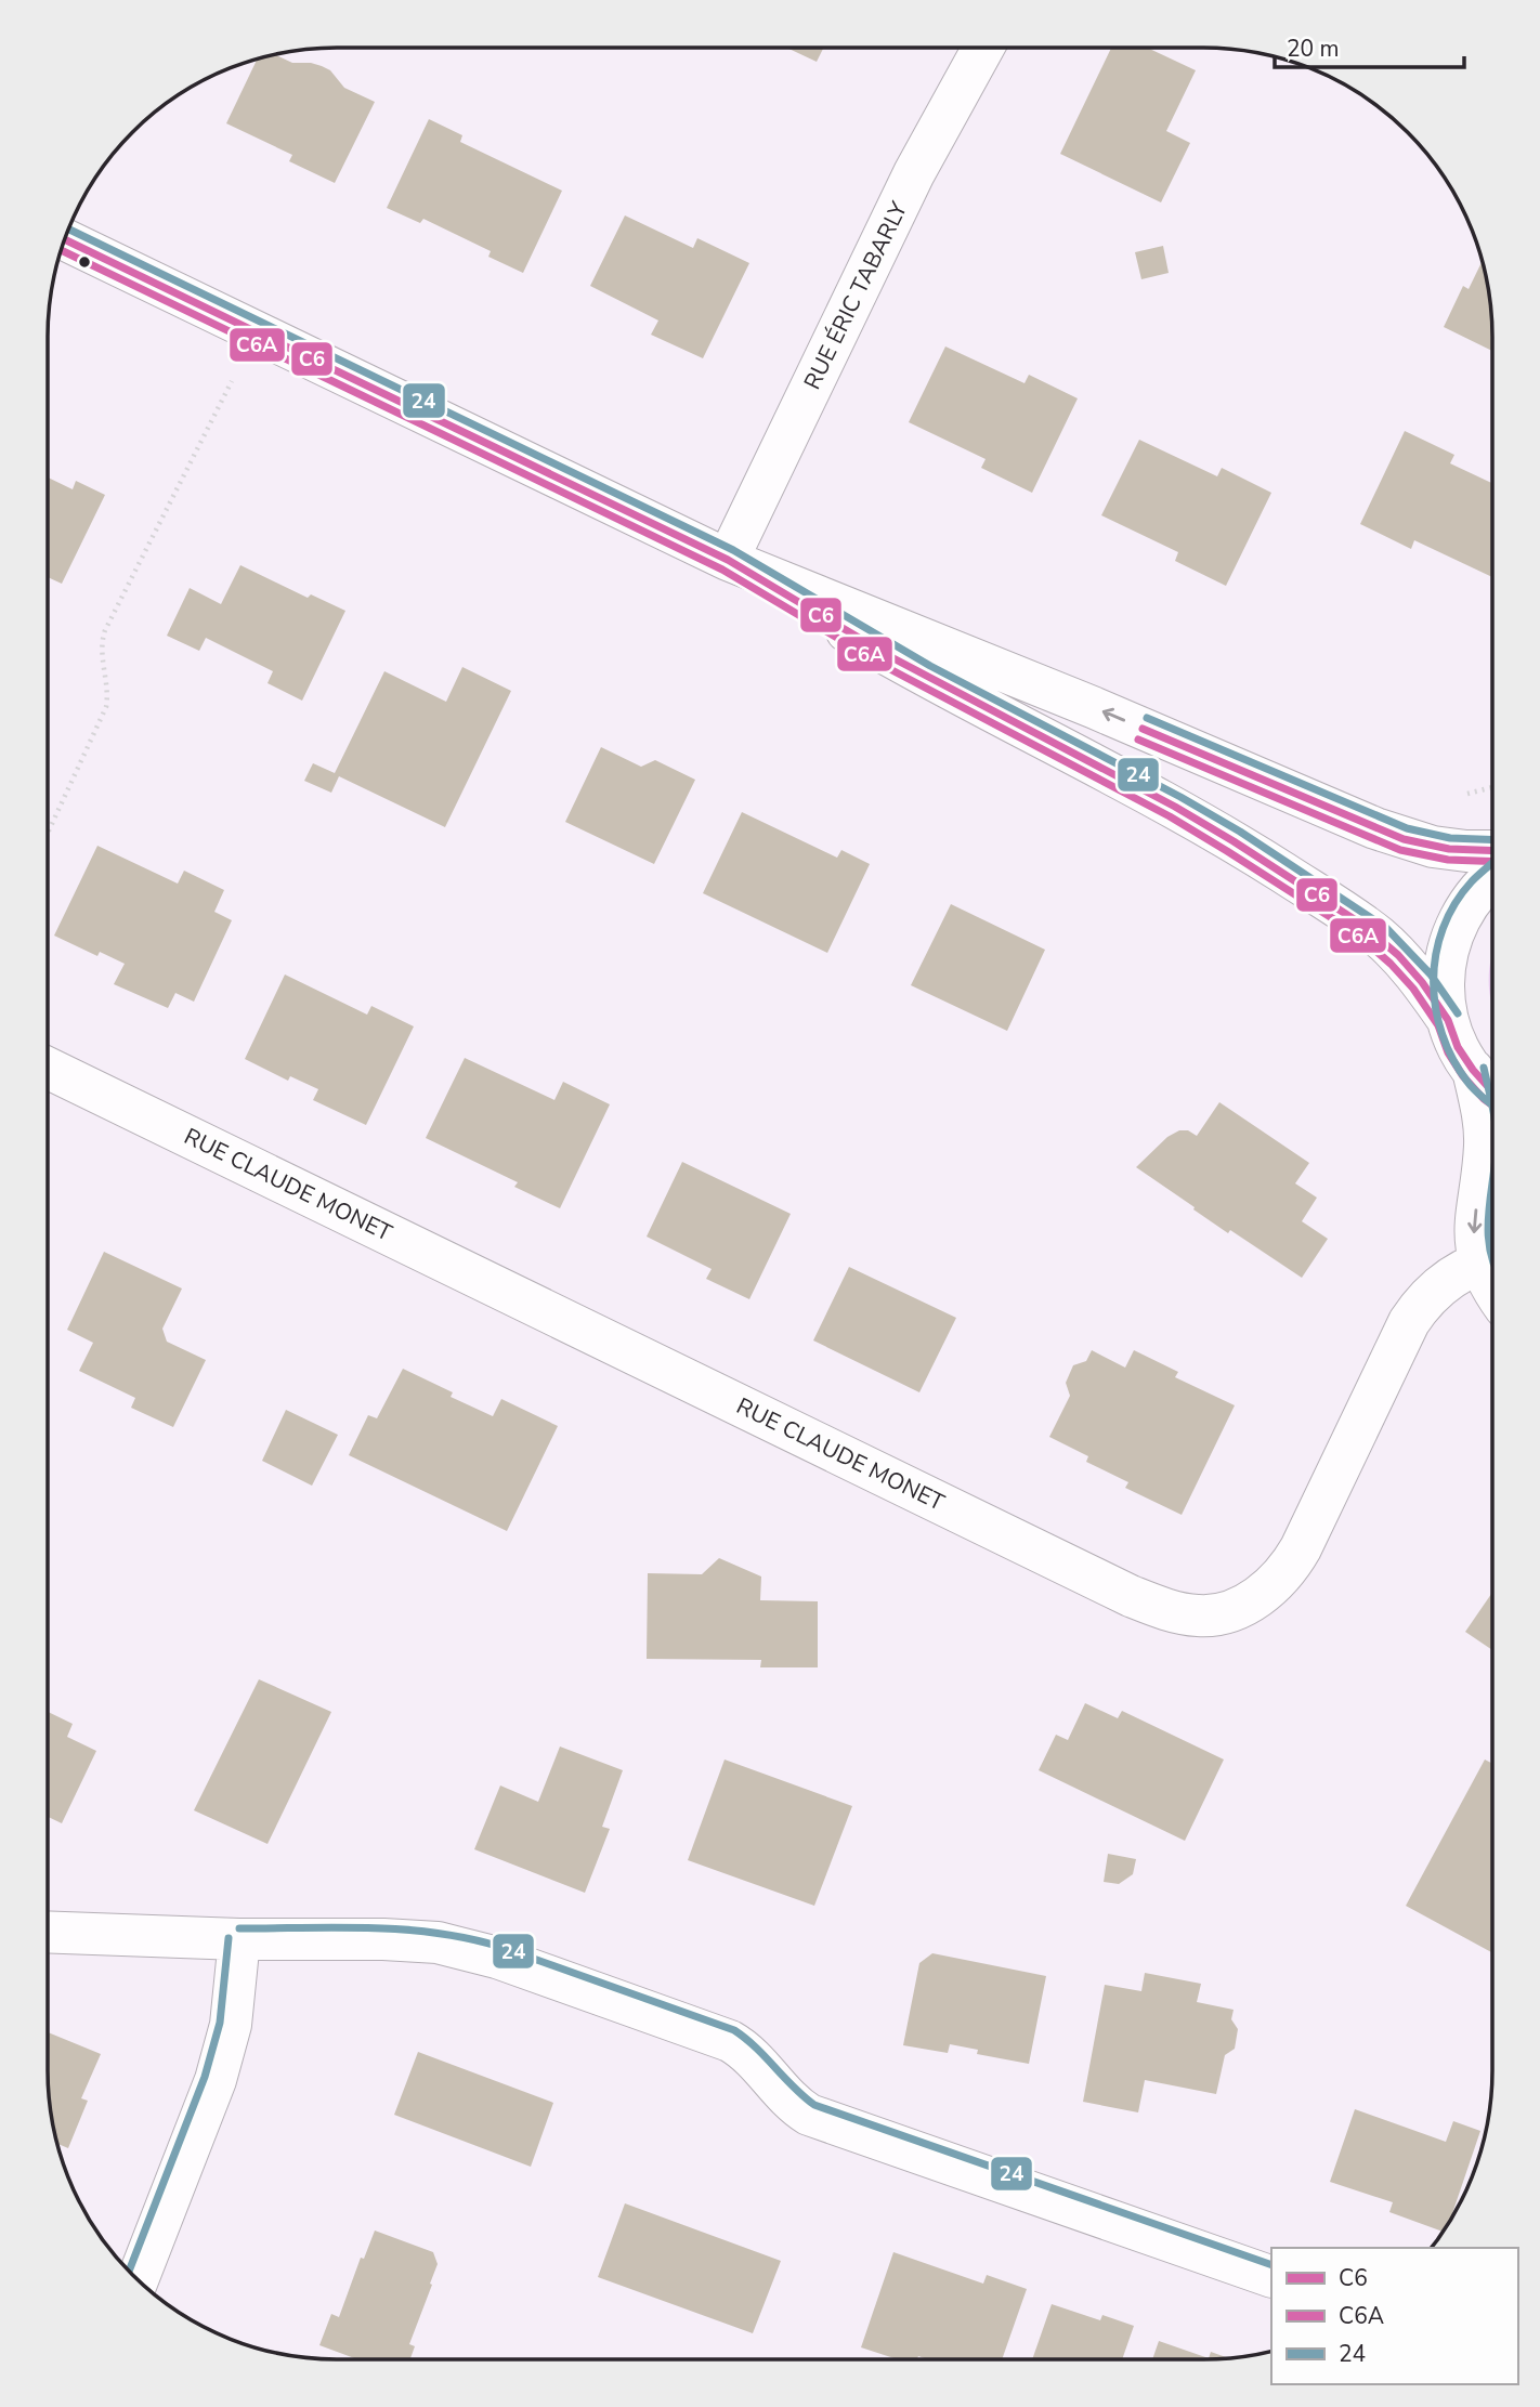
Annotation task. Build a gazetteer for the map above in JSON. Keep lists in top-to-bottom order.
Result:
{
  "streets": {
    "street": ["RUE ÉRIC TABARLY", "RUE CLAUDE MONET"]
  },
  "lines": ["transit line 24", "transit line C6", "transit line C6A"],
  "legend": ["C6", "C6A", "24"],
  "scale_bar": "20 m"
}
